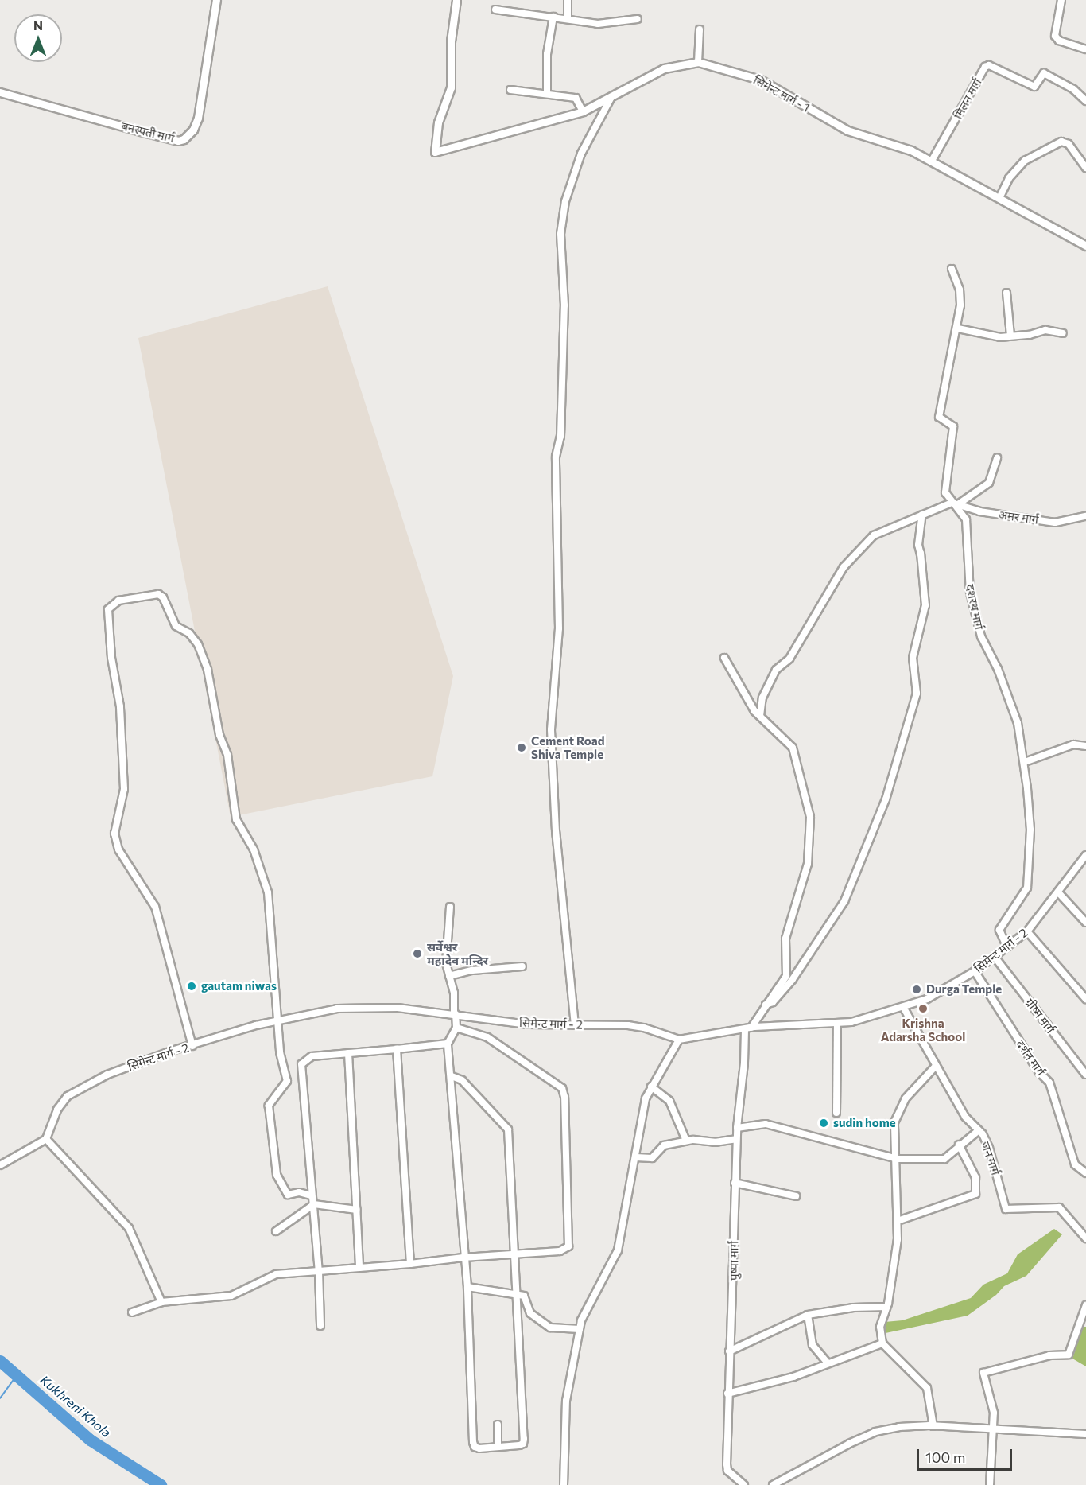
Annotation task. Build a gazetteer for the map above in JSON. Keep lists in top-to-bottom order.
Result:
{
  "streets": {
    "street": [
      "सिमेन्ट मार्ग - 1",
      "मिलन मार्ग",
      "बनस्पती मार्ग",
      "अमर मार्ग",
      "दशरथ मार्ग",
      "सिमेन्ट मार्ग - 2",
      "ग्रीष्म मार्ग",
      "दर्शन मार्ग",
      "जन मार्ग",
      "पुष्पा मार्ग"
    ]
  },
  "crossings": [
    ["सिमेन्ट मार्ग - 1", "मिलन मार्ग"],
    ["अमर मार्ग", "दशरथ मार्ग"],
    ["दशरथ मार्ग", "सिमेन्ट मार्ग - 2"],
    ["सिमेन्ट मार्ग - 2", "ग्रीष्म मार्ग"],
    ["सिमेन्ट मार्ग - 2", "दर्शन मार्ग"],
    ["सिमेन्ट मार्ग - 2", "जन मार्ग"],
    ["सिमेन्ट मार्ग - 2", "पुष्पा मार्ग"]
  ],
  "water": ["Kukhreni Khola"],
  "places": [
    "Cement Road Shiva Temple",
    "सर्वेश्वर महादेव मन्दिर",
    "gautam niwas",
    "Durga Temple",
    "Krishna Adarsha School",
    "sudin home"
  ],
  "scale_bar": "100 m",
  "north": "top"
}
